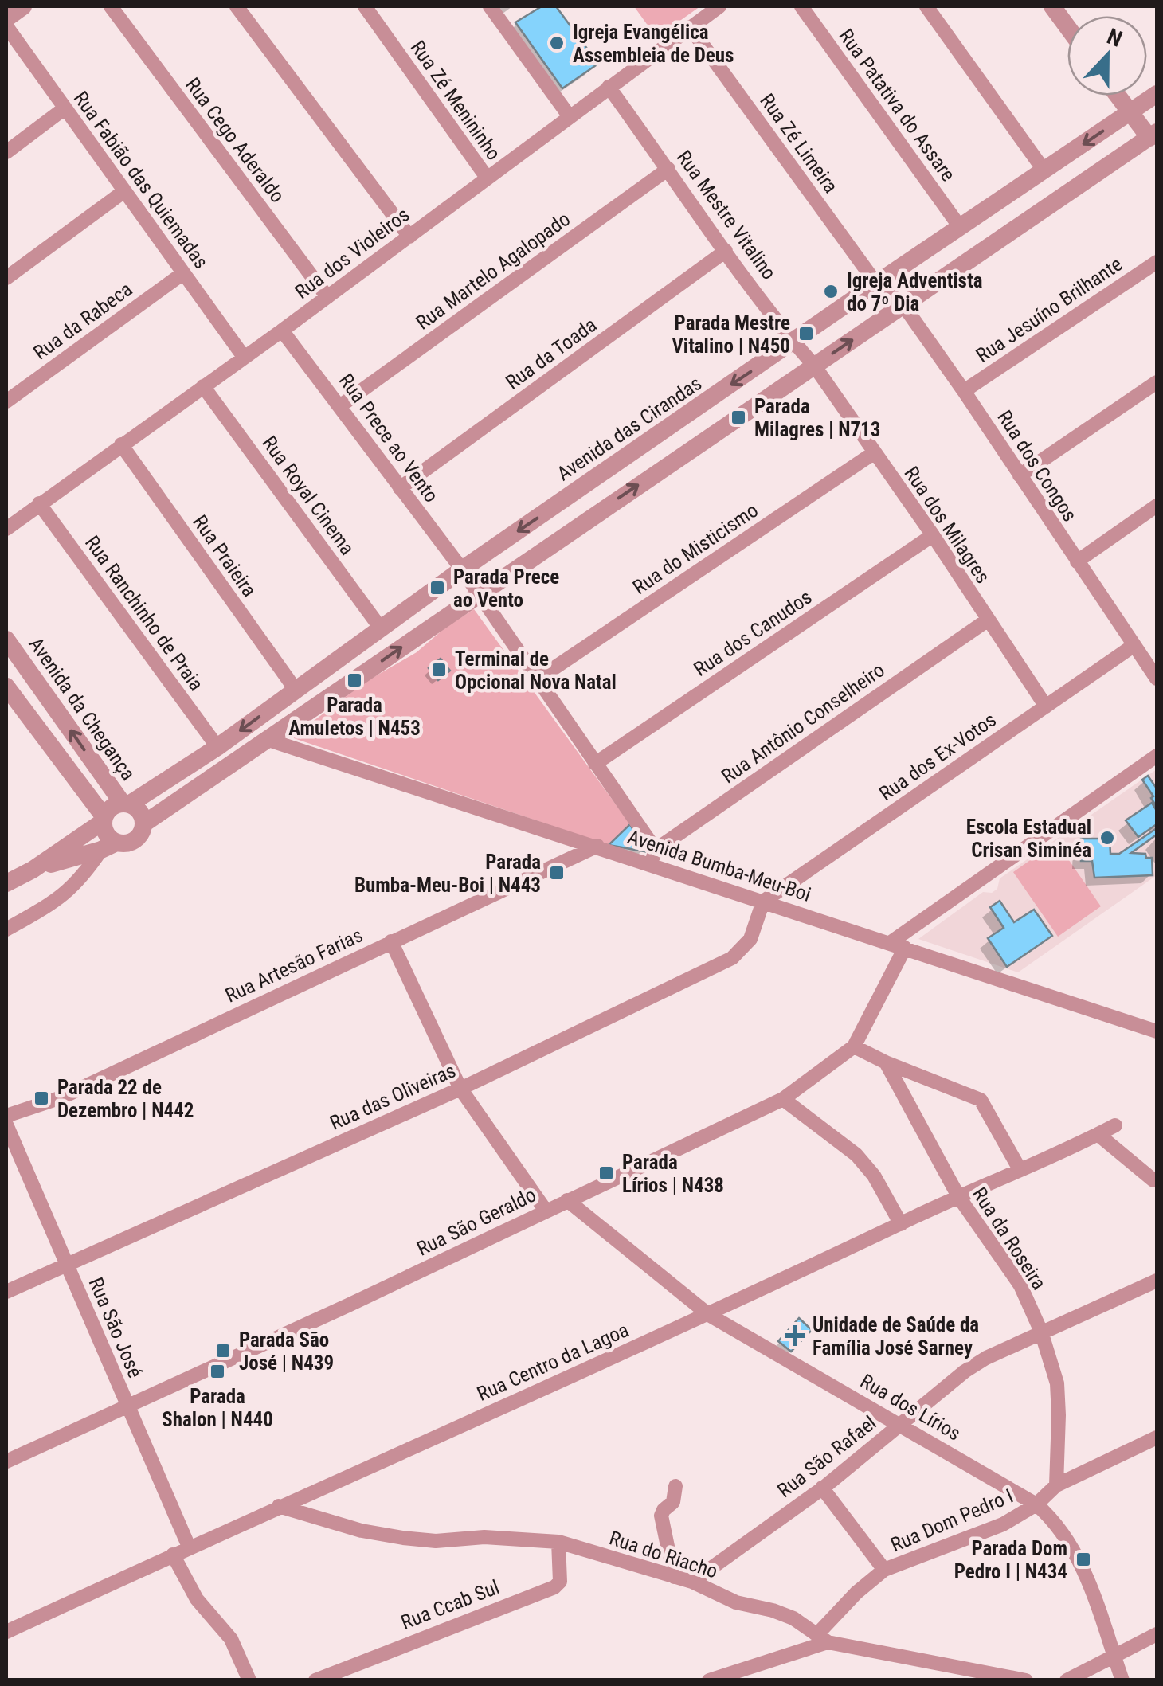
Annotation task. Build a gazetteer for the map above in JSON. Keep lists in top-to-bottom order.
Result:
{
  "streets": {
    "street": [
      "Rua Zé Menininho",
      "Rua Patativa do Assare",
      "Rua Cego Aderaldo",
      "Rua Zé Limeira",
      "Rua Fabião das Quiemadas",
      "Rua Mestre Vitalino",
      "Rua dos Violeiros",
      "Rua Martelo Agalopado",
      "Rua Jesuíno Brilhante",
      "Rua da Rabeca",
      "Rua da Toada",
      "Avenida das Cirandas",
      "Rua Prece ao Vento",
      "Rua dos Congos",
      "Rua Royal Cinema",
      "Rua dos Milagres",
      "Rua do Misticismo",
      "Rua Praieira",
      "Rua Ranchinho de Praia",
      "Rua dos Canudos",
      "Avenida da Chegança",
      "Rua Antônio Conselheiro",
      "Rua dos Ex-Votos",
      "Avenida Bumba-Meu-Boi",
      "Rua Artesão Farias",
      "Rua das Oliveiras",
      "Rua São Geraldo",
      "Rua da Roseira",
      "Rua São José",
      "Rua Centro da Lagoa",
      "Rua dos Lírios",
      "Rua São Rafael",
      "Rua Dom Pedro I",
      "Rua do Riacho",
      "Rua Ccab Sul"
    ]
  },
  "crossings": [
    ["Rua Zé Menininho", "Rua dos Violeiros"],
    ["Rua Patativa do Assare", "Avenida das Cirandas"],
    ["Rua Cego Aderaldo", "Rua dos Violeiros"],
    ["Rua Zé Limeira", "Rua dos Violeiros"],
    ["Rua Zé Limeira", "Avenida das Cirandas"],
    ["Rua Zé Limeira", "Rua dos Congos"],
    ["Rua Fabião das Quiemadas", "Rua dos Violeiros"],
    ["Rua Fabião das Quiemadas", "Rua da Rabeca"],
    ["Rua Mestre Vitalino", "Rua dos Violeiros"],
    ["Rua Mestre Vitalino", "Rua Martelo Agalopado"],
    ["Rua Mestre Vitalino", "Rua da Toada"],
    ["Rua Mestre Vitalino", "Avenida das Cirandas"],
    ["Rua Mestre Vitalino", "Rua dos Milagres"],
    ["Rua dos Violeiros", "Rua Prece ao Vento"],
    ["Rua dos Violeiros", "Rua Royal Cinema"],
    ["Rua dos Violeiros", "Rua Praieira"],
    ["Rua dos Violeiros", "Rua Ranchinho de Praia"],
    ["Rua Martelo Agalopado", "Rua Prece ao Vento"],
    ["Rua Jesuíno Brilhante", "Rua dos Congos"],
    ["Rua da Toada", "Rua Prece ao Vento"],
    ["Avenida das Cirandas", "Rua Prece ao Vento"],
    ["Avenida das Cirandas", "Rua dos Congos"],
    ["Avenida das Cirandas", "Rua Royal Cinema"],
    ["Avenida das Cirandas", "Rua Praieira"],
    ["Avenida das Cirandas", "Rua Ranchinho de Praia"],
    ["Avenida das Cirandas", "Avenida da Chegança"],
    ["Rua Prece ao Vento", "Rua do Misticismo"],
    ["Rua Prece ao Vento", "Rua dos Canudos"],
    ["Rua Prece ao Vento", "Rua Antônio Conselheiro"],
    ["Rua dos Congos", "Rua dos Ex-Votos"],
    ["Rua dos Milagres", "Rua do Misticismo"],
    ["Rua dos Milagres", "Rua dos Canudos"],
    ["Rua dos Milagres", "Rua Antônio Conselheiro"],
    ["Rua dos Milagres", "Rua dos Ex-Votos"],
    ["Rua dos Ex-Votos", "Avenida Bumba-Meu-Boi"],
    ["Rua dos Ex-Votos", "Rua das Oliveiras"],
    ["Avenida Bumba-Meu-Boi", "Rua Artesão Farias"],
    ["Avenida Bumba-Meu-Boi", "Rua das Oliveiras"],
    ["Avenida Bumba-Meu-Boi", "Rua São Geraldo"],
    ["Rua das Oliveiras", "Rua São José"],
    ["Rua São Geraldo", "Rua São José"],
    ["Rua São Geraldo", "Rua dos Lírios"],
    ["Rua da Roseira", "Rua Centro da Lagoa"],
    ["Rua da Roseira", "Rua São Rafael"],
    ["Rua da Roseira", "Rua Dom Pedro I"],
    ["Rua São José", "Rua Centro da Lagoa"],
    ["Rua Centro da Lagoa", "Rua dos Lírios"],
    ["Rua Centro da Lagoa", "Rua do Riacho"],
    ["Rua dos Lírios", "Rua São Rafael"],
    ["Rua dos Lírios", "Rua Dom Pedro I"],
    ["Rua São Rafael", "Rua do Riacho"],
    ["Rua Dom Pedro I", "Rua do Riacho"],
    ["Rua do Riacho", "Rua Ccab Sul"]
  ],
  "places": {
    "other": ["Igreja Evangélica Assembleia de Deus", "Igreja Adventista do 7º Dia", "Escola Estadual Crisan Siminéa"],
    "transit": [
      "Parada Mestre Vitalino | N450",
      "Parada Milagres | N713",
      "Parada Prece ao Vento",
      "Terminal de Opcional Nova Natal",
      "Parada Amuletos | N453",
      "Parada Bumba-Meu-Boi | N443",
      "Parada 22 de Dezembro | N442",
      "Parada Lírios | N438",
      "Parada São José | N439",
      "Parada Shalon | N440",
      "Parada Dom Pedro I | N434"
    ],
    "health": ["Unidade de Saúde da Família José Sarney"]
  },
  "north": "top"
}
